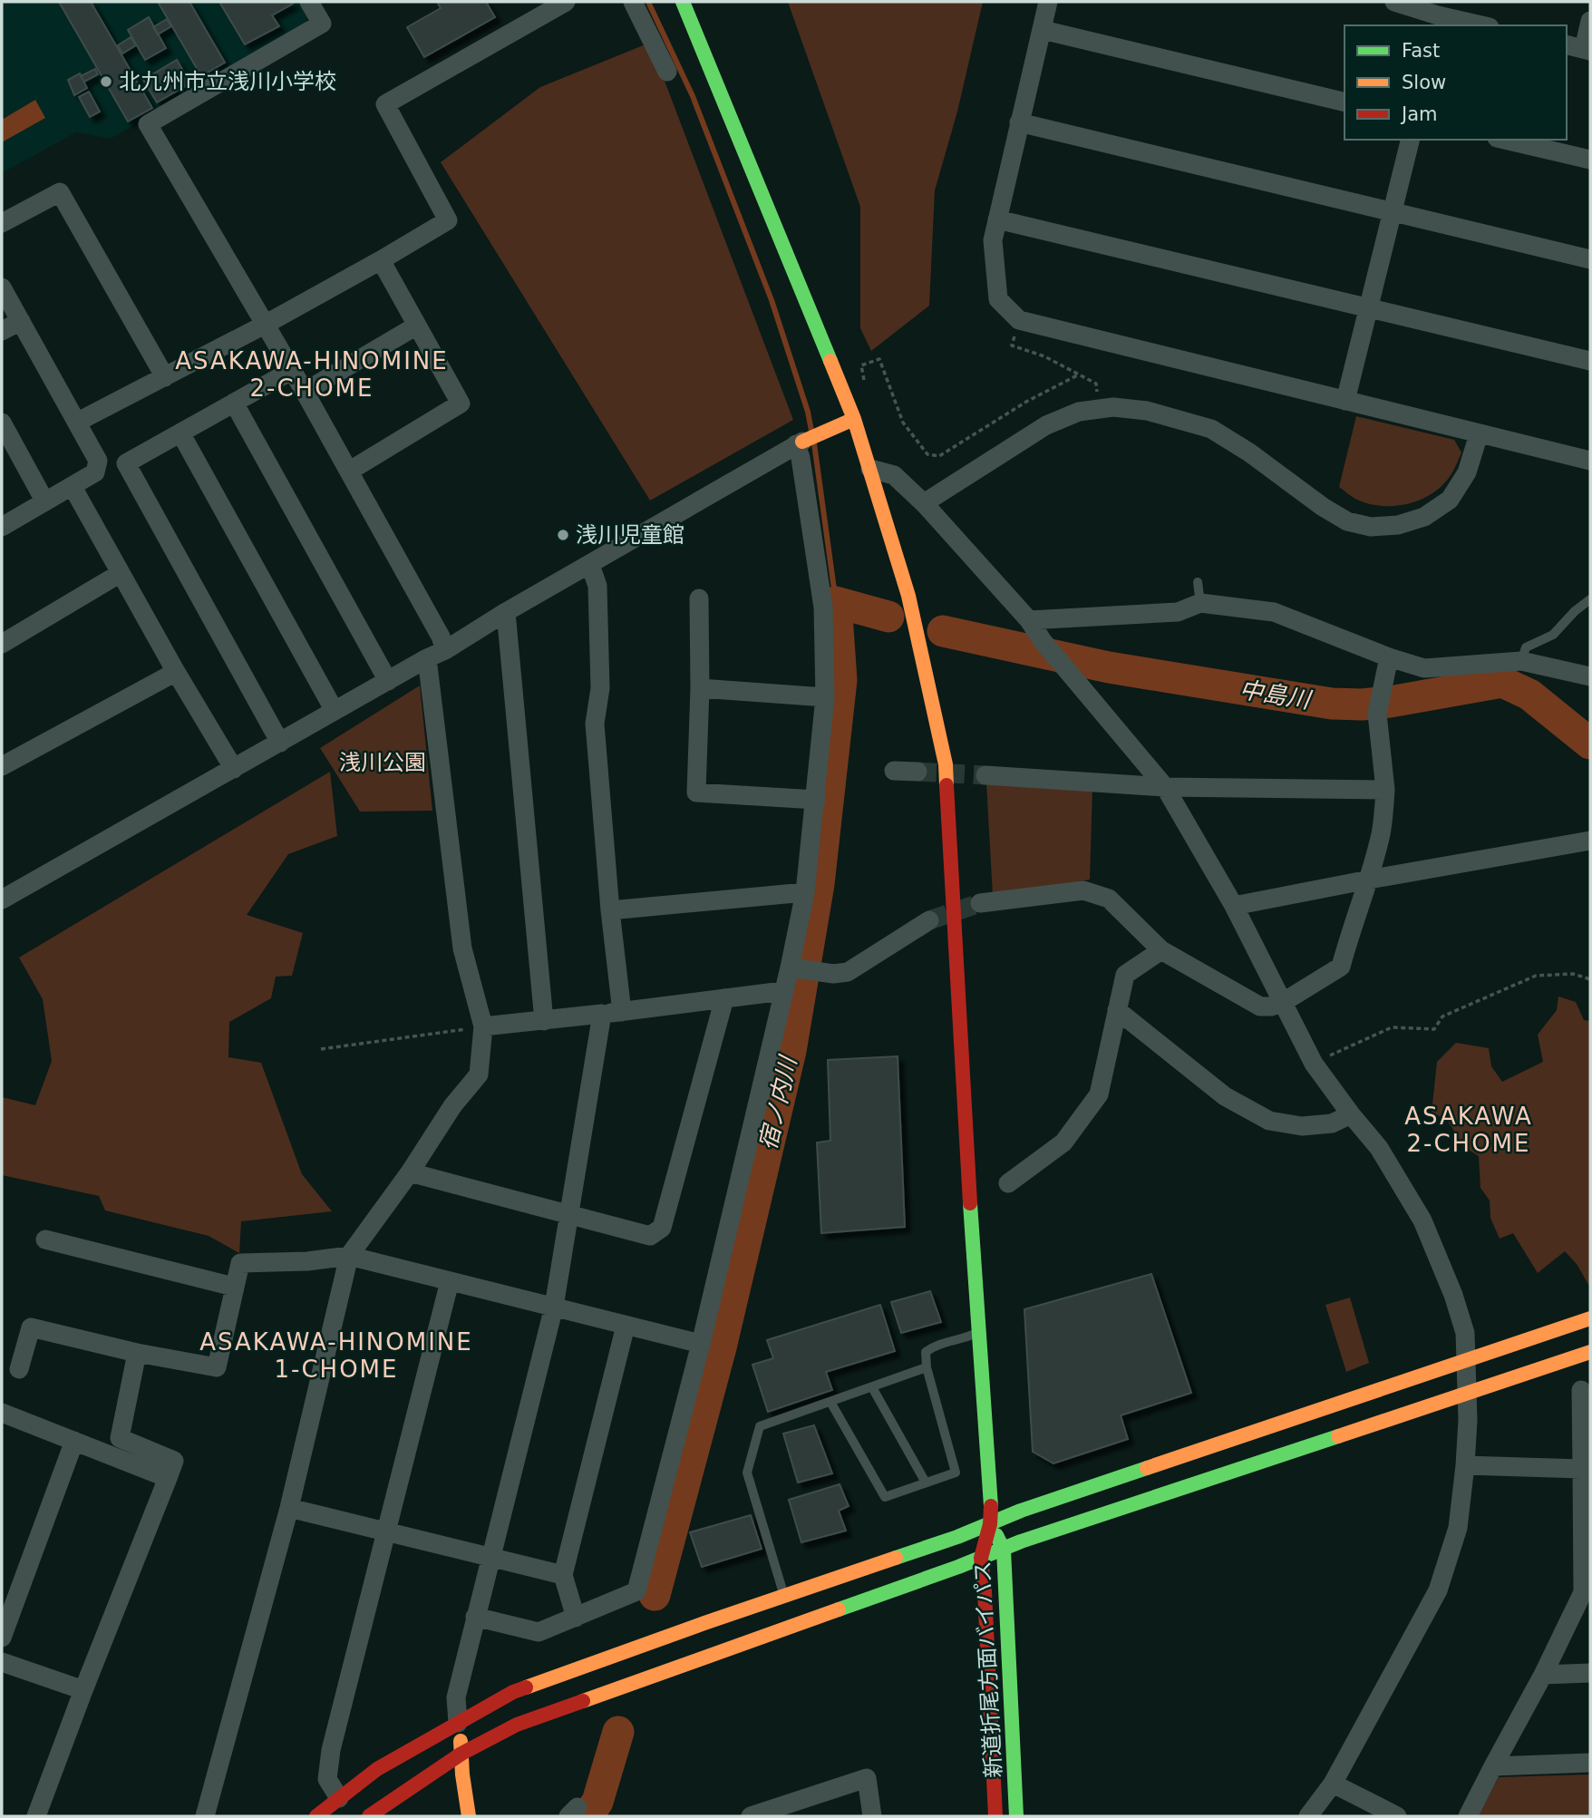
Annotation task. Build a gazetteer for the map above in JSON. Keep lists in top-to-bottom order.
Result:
{
  "streets": {
    "street": ["新道折尾方面バイパス"]
  },
  "districts": ["ASAKAWA-HINOMINE 2-CHOME", "ASAKAWA 2-CHOME", "ASAKAWA-HINOMINE 1-CHOME"],
  "water": ["中島川", "宿ノ内川"],
  "parks": ["浅川公園"],
  "places": ["北九州市立浅川小学校", "浅川児童館"],
  "legend": ["Fast", "Slow", "Jam"]
}
